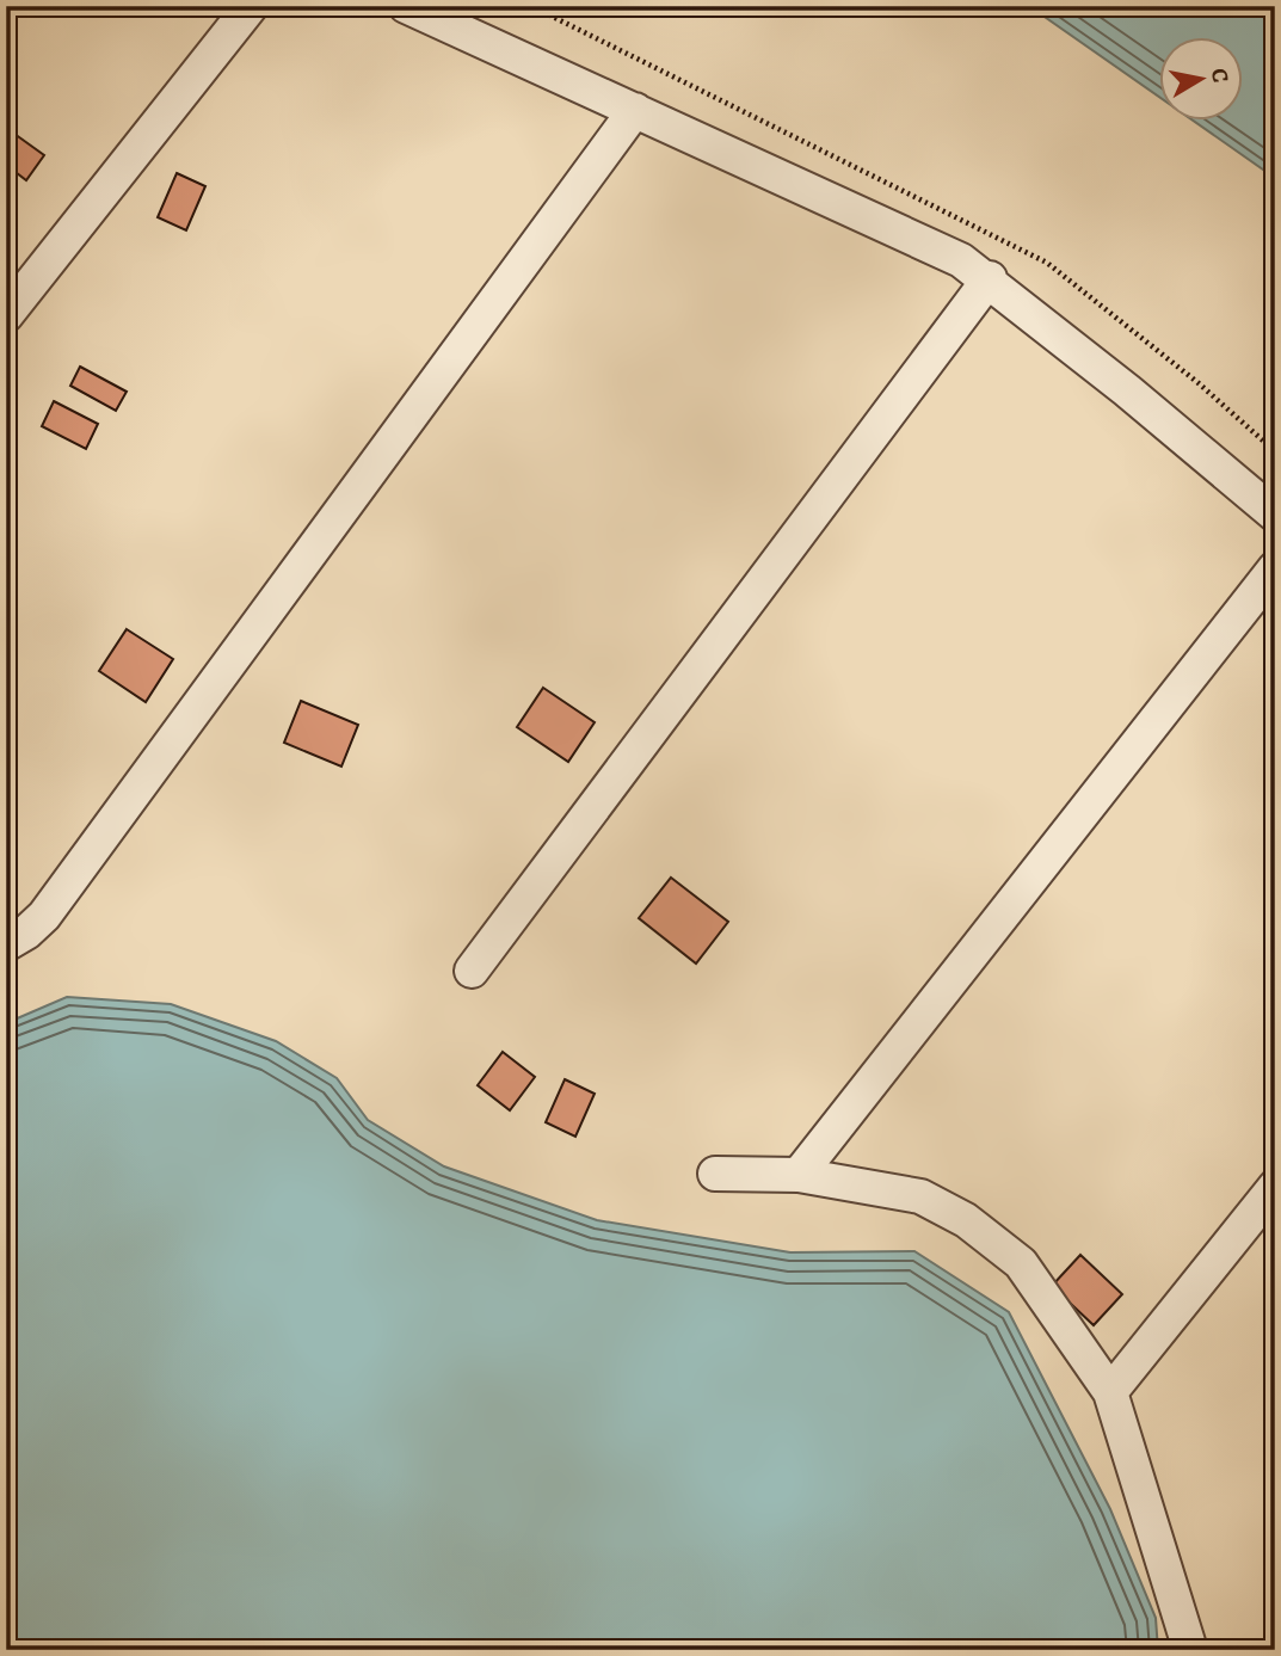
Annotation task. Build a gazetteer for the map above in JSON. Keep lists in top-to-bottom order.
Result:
{
  "north": "right"
}
